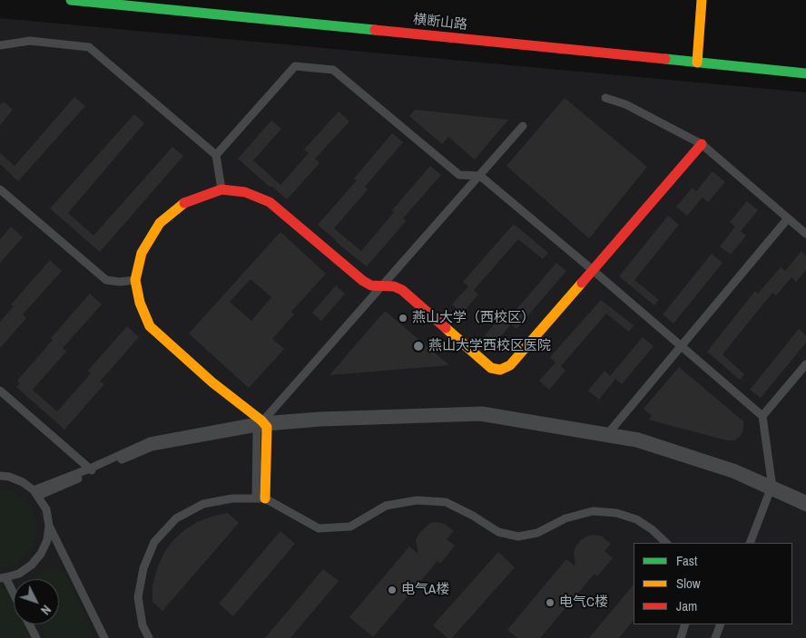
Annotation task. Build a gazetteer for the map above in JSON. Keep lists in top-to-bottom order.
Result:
{
  "streets": {
    "street": ["横断山路"]
  },
  "places": [
    "燕山大学（西校区）",
    "燕山大学西校区医院",
    "电气A楼",
    "电气C楼"
  ],
  "legend": ["Fast", "Slow", "Jam"],
  "north": "bottom right"
}
